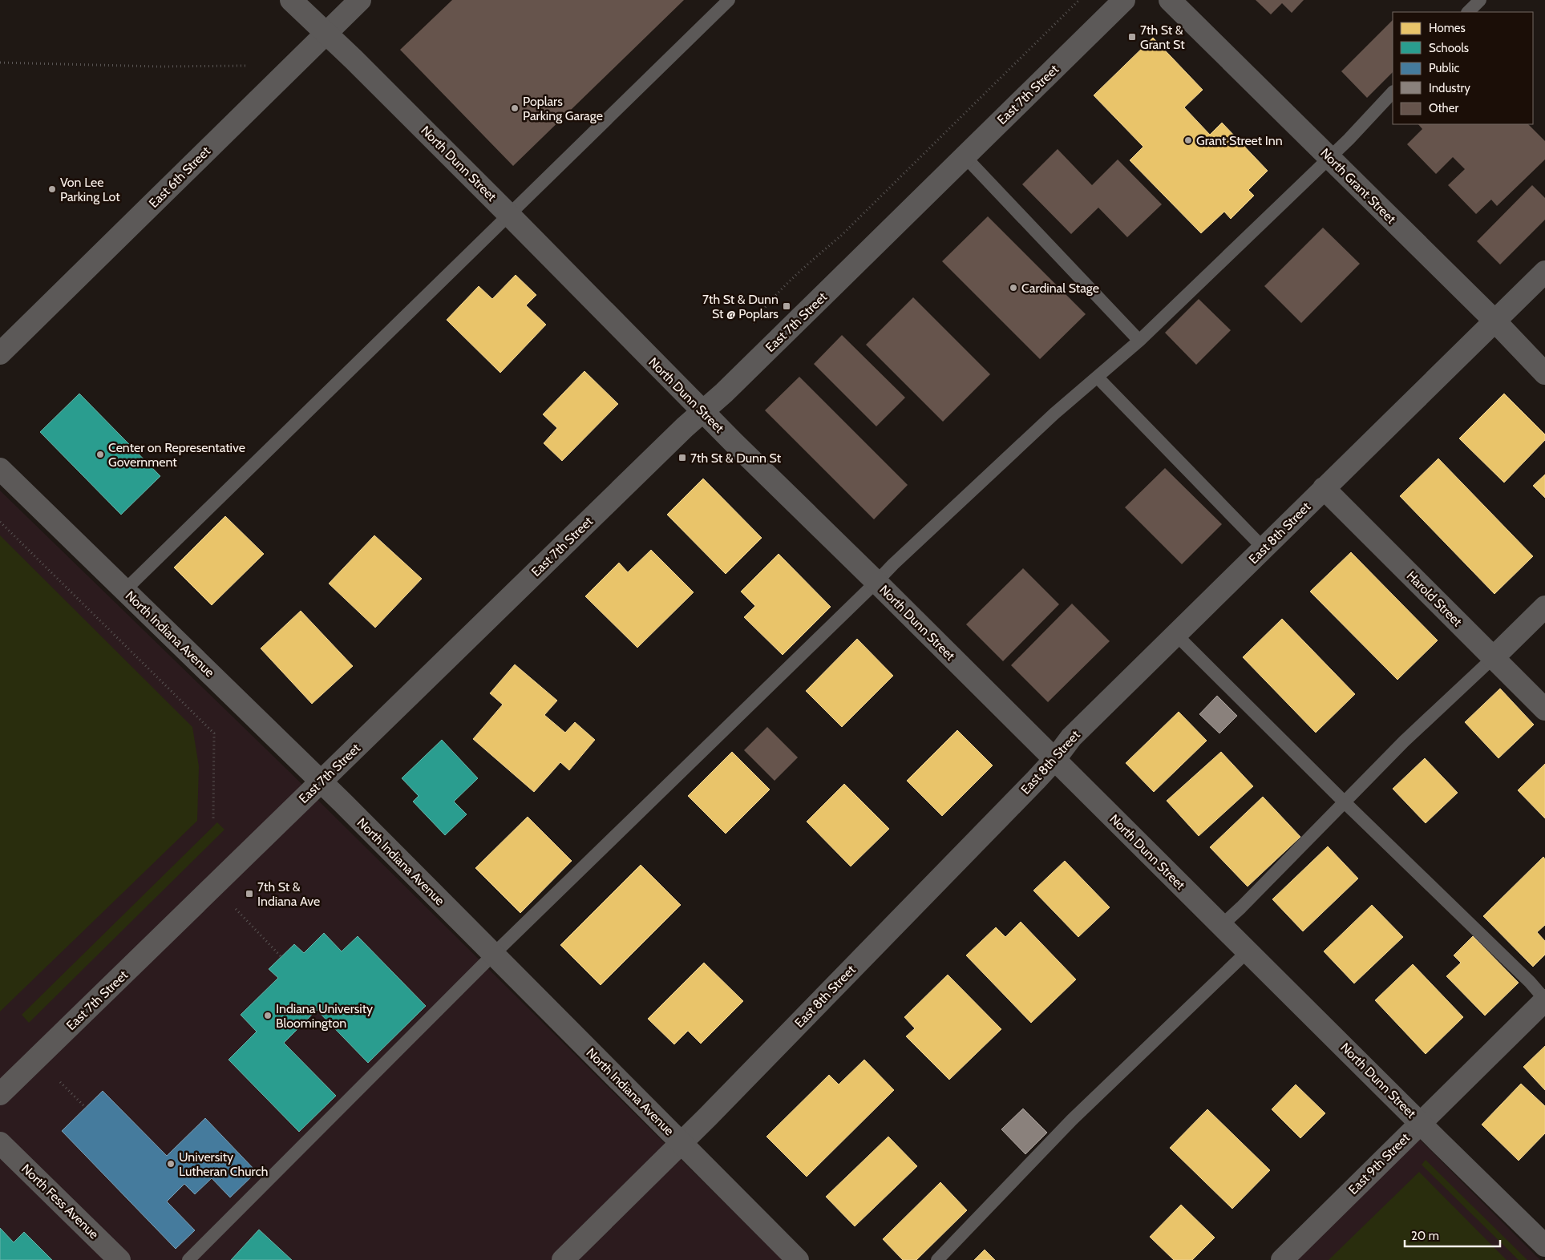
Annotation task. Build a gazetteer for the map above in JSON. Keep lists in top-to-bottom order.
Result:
{
  "streets": {
    "street": [
      "East 7th Street",
      "North Dunn Street",
      "East 6th Street",
      "North Grant Street",
      "East 8th Street",
      "Harold Street",
      "North Indiana Avenue",
      "East 9th Street",
      "North Fess Avenue"
    ]
  },
  "crossings": [
    ["East 7th Street", "North Dunn Street"],
    ["East 7th Street", "North Indiana Avenue"],
    ["North Dunn Street", "East 6th Street"],
    ["North Dunn Street", "East 8th Street"],
    ["North Dunn Street", "East 9th Street"],
    ["North Grant Street", "East 8th Street"],
    ["East 8th Street", "Harold Street"],
    ["East 8th Street", "North Indiana Avenue"]
  ],
  "places": {
    "transit": [
      "7th St & Grant St",
      "7th St & Dunn St @ Poplars",
      "7th St & Dunn St",
      "7th St & Indiana Ave"
    ],
    "other": [
      "Poplars Parking Garage",
      "Grant Street Inn",
      "Von Lee Parking Lot",
      "Cardinal Stage",
      "Center on Representative Government",
      "Indiana University Bloomington",
      "University Lutheran Church"
    ]
  },
  "legend": [
    "Homes",
    "Schools",
    "Public",
    "Industry",
    "Other"
  ],
  "scale_bar": "20 m"
}
